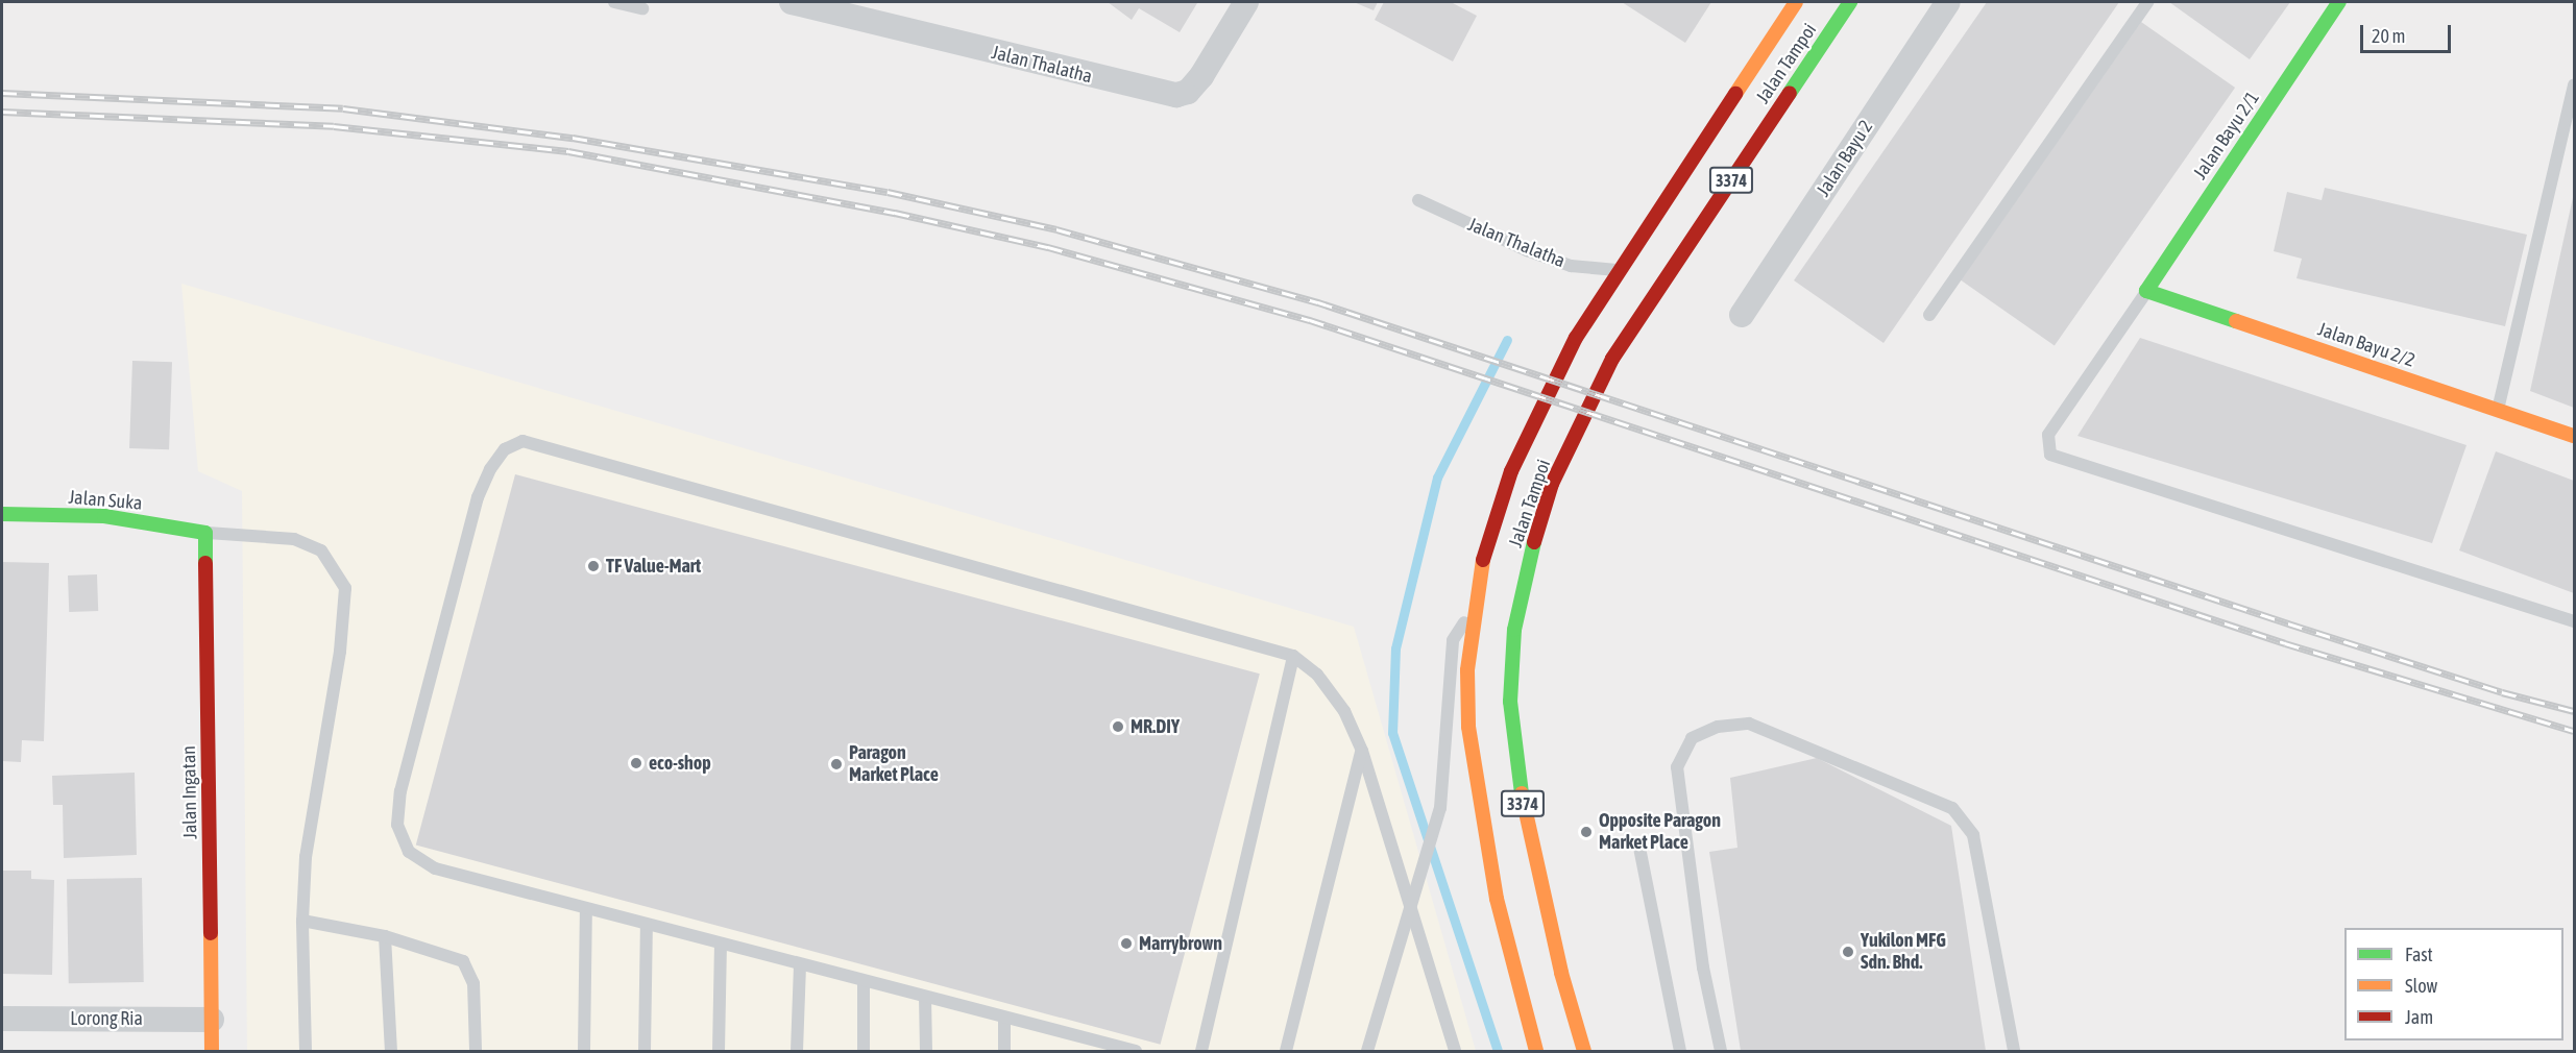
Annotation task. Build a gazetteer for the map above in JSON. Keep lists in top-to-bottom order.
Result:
{
  "streets": {
    "main road": [
      "Jalan Tampoi",
      "Jalan Bayu 2/1",
      "3374",
      "Jalan Bayu 2/2",
      "Jalan Suka",
      "Jalan Ingatan"
    ],
    "street": ["Jalan Thalatha", "Jalan Bayu 2", "Lorong Ria"]
  },
  "crossings": [
    ["Jalan Tampoi", "Jalan Thalatha"],
    ["Jalan Bayu 2/1", "Jalan Bayu 2/2"],
    ["Jalan Suka", "Jalan Ingatan"],
    ["Jalan Ingatan", "Lorong Ria"]
  ],
  "places": [
    "TF Value-Mart",
    "MR.DIY",
    "eco-shop",
    "Paragon Market Place",
    "Opposite Paragon Market Place",
    "Marrybrown",
    "Yukilon MFG Sdn. Bhd."
  ],
  "legend": ["Fast", "Slow", "Jam"],
  "scale_bar": "20 m"
}
